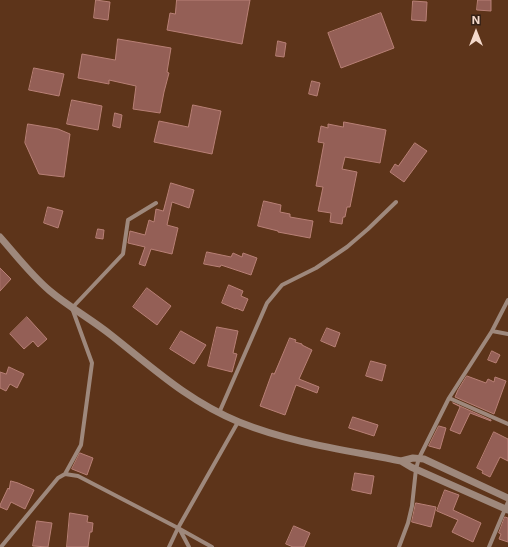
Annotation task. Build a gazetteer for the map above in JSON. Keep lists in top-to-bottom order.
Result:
{
  "north": "top"
}
